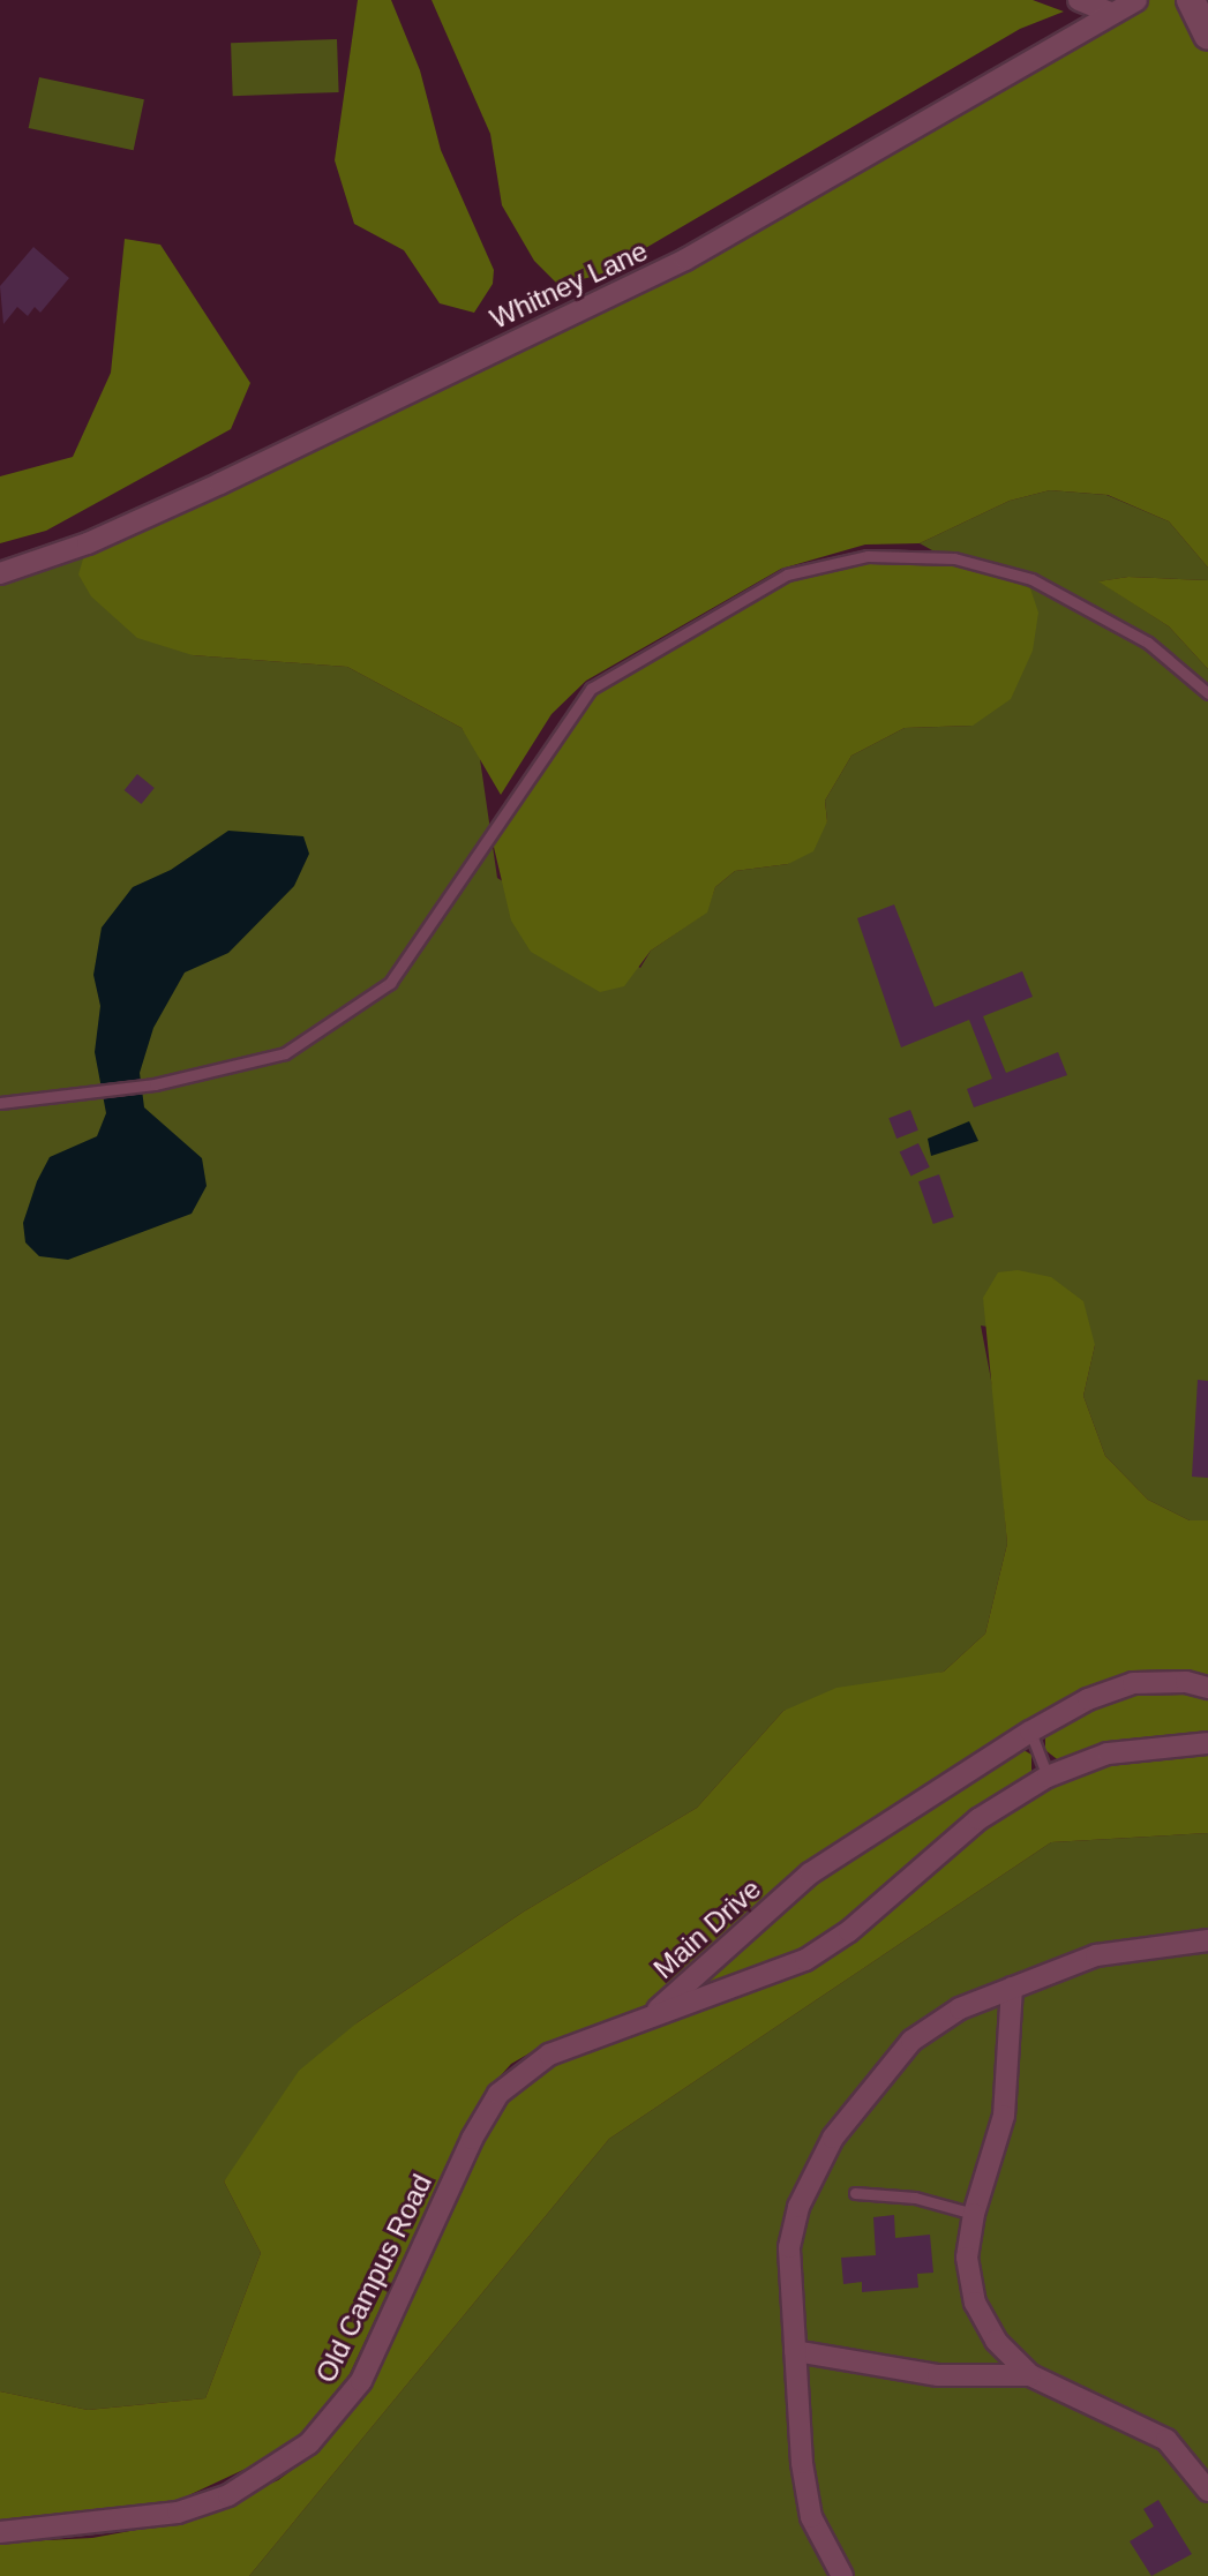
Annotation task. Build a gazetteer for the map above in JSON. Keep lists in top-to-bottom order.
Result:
{
  "streets": {
    "street": ["Whitney Lane", "Main Drive", "Old Campus Road"]
  },
  "crossings": [
    ["Main Drive", "Old Campus Road"]
  ]
}
